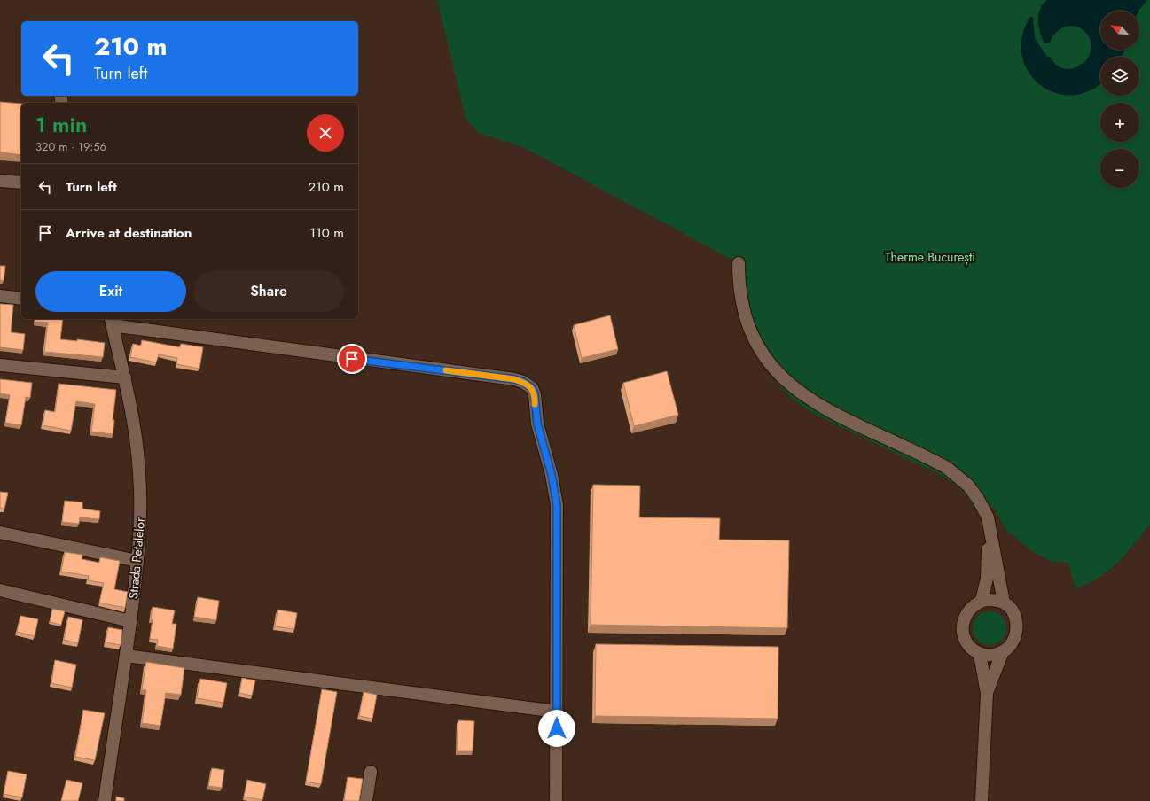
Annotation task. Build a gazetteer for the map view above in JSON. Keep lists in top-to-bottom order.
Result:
{
  "streets": {
    "street": ["Strada Petalelor"]
  },
  "parks": ["Therme București"],
  "north": "top left",
  "page": {
    "map_buttons": ["+", "−"],
    "turn": ["210 m", "Turn left"],
    "heading": ["1 min", "320 m · 19:56"],
    "list": [
      {
        "name": "Turn left",
        "value": "210 m"
      },
      {
        "name": "Arrive at destination",
        "value": "110 m"
      }
    ],
    "buttons": ["Exit", "Share"]
  }
}
